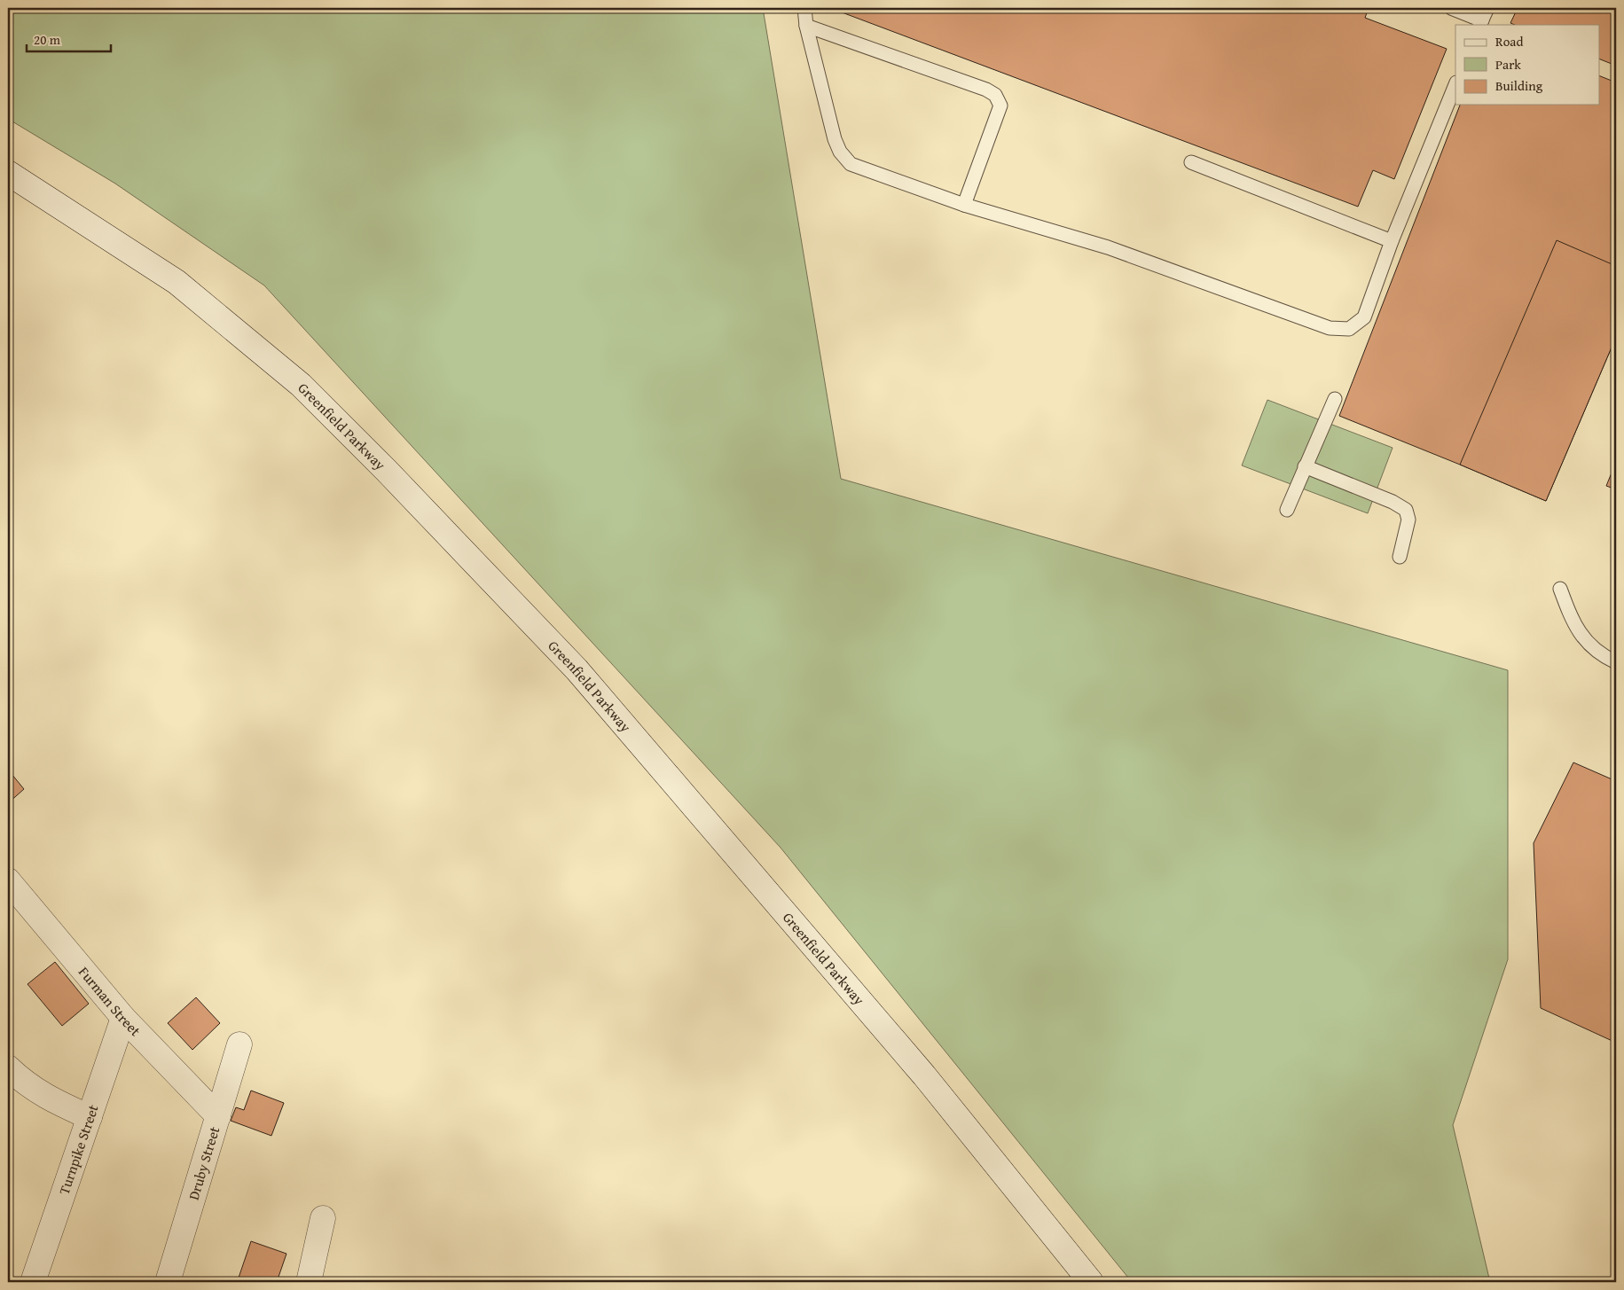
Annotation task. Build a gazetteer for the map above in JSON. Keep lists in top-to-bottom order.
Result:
{
  "streets": {
    "main road": [
      "Greenfield Parkway",
      "Furman Street",
      "Turnpike Street",
      "Druby Street"
    ]
  },
  "crossings": [
    ["Furman Street", "Turnpike Street"],
    ["Furman Street", "Druby Street"]
  ],
  "legend": ["Road", "Park", "Building"],
  "scale_bar": "20 m"
}
